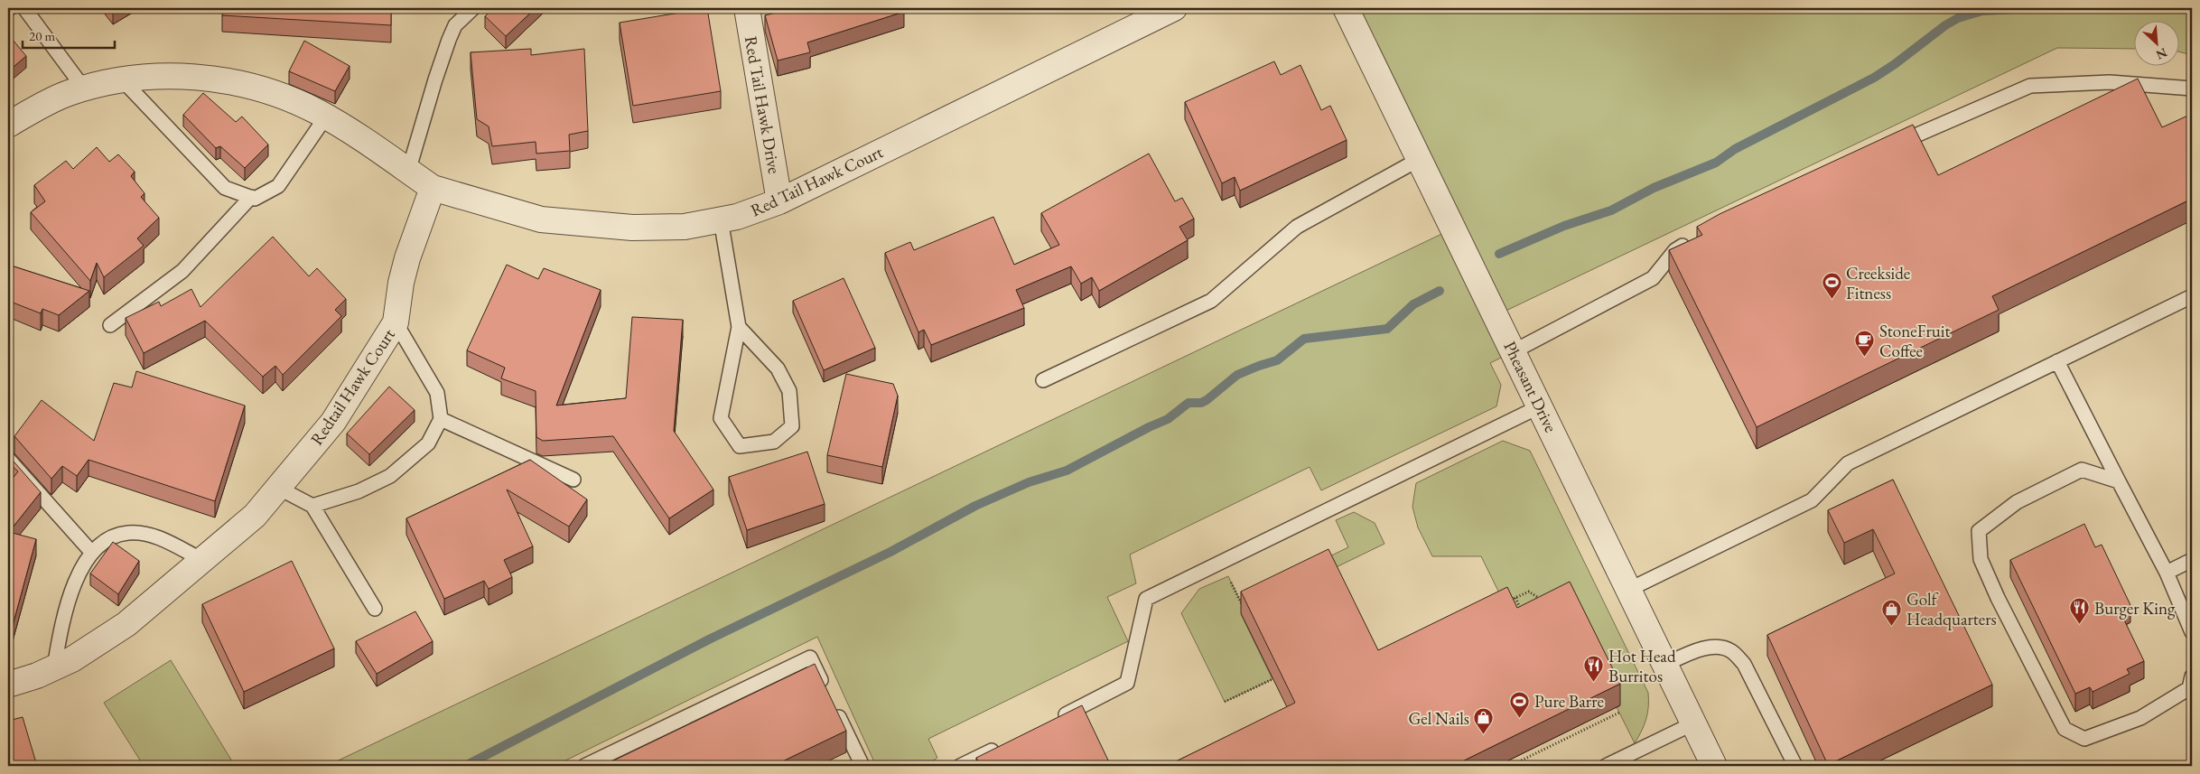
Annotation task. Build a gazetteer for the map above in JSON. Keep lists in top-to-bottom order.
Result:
{
  "streets": {
    "street": [
      "Red Tail Hawk Drive",
      "Red Tail Hawk Court",
      "Redtail Hawk Court",
      "Pheasant Drive"
    ]
  },
  "crossings": [
    ["Red Tail Hawk Drive", "Red Tail Hawk Court"],
    ["Red Tail Hawk Court", "Redtail Hawk Court"]
  ],
  "places": {
    "sports": ["Creekside Fitness", "Pure Barre"],
    "cafe": ["StoneFruit Coffee"],
    "restaurant": ["Burger King", "Hot Head Burritos"],
    "shop": ["Golf Headquarters", "Gel Nails"]
  },
  "scale_bar": "20 m",
  "north": "bottom right"
}
